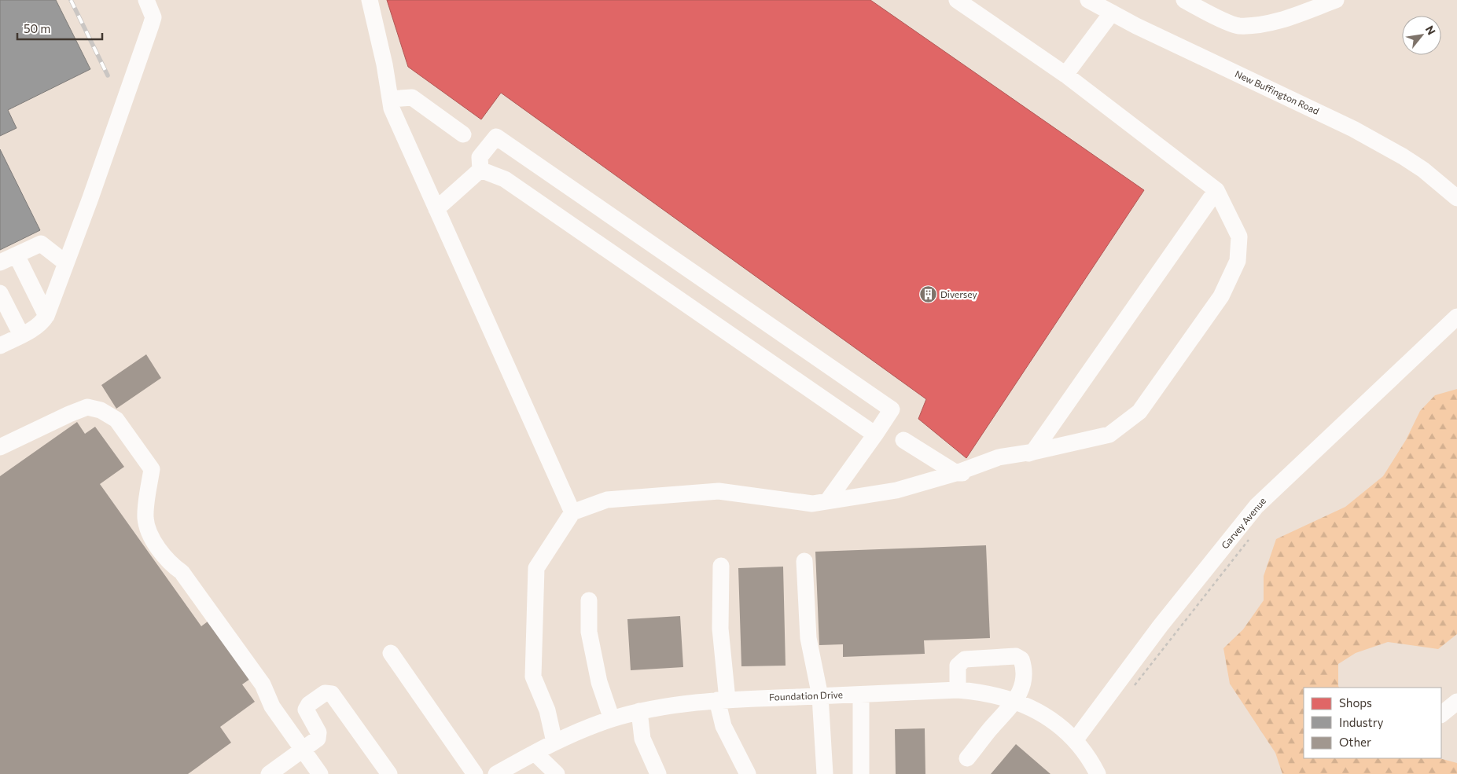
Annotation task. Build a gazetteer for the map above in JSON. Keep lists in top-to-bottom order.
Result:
{
  "streets": {
    "street": ["New Buffington Road", "Garvey Avenue", "Foundation Drive"]
  },
  "crossings": [
    ["Garvey Avenue", "Foundation Drive"]
  ],
  "places": {
    "building": ["Diversey"]
  },
  "legend": ["Shops", "Industry", "Other"],
  "scale_bar": "50 m",
  "north": "top right"
}
